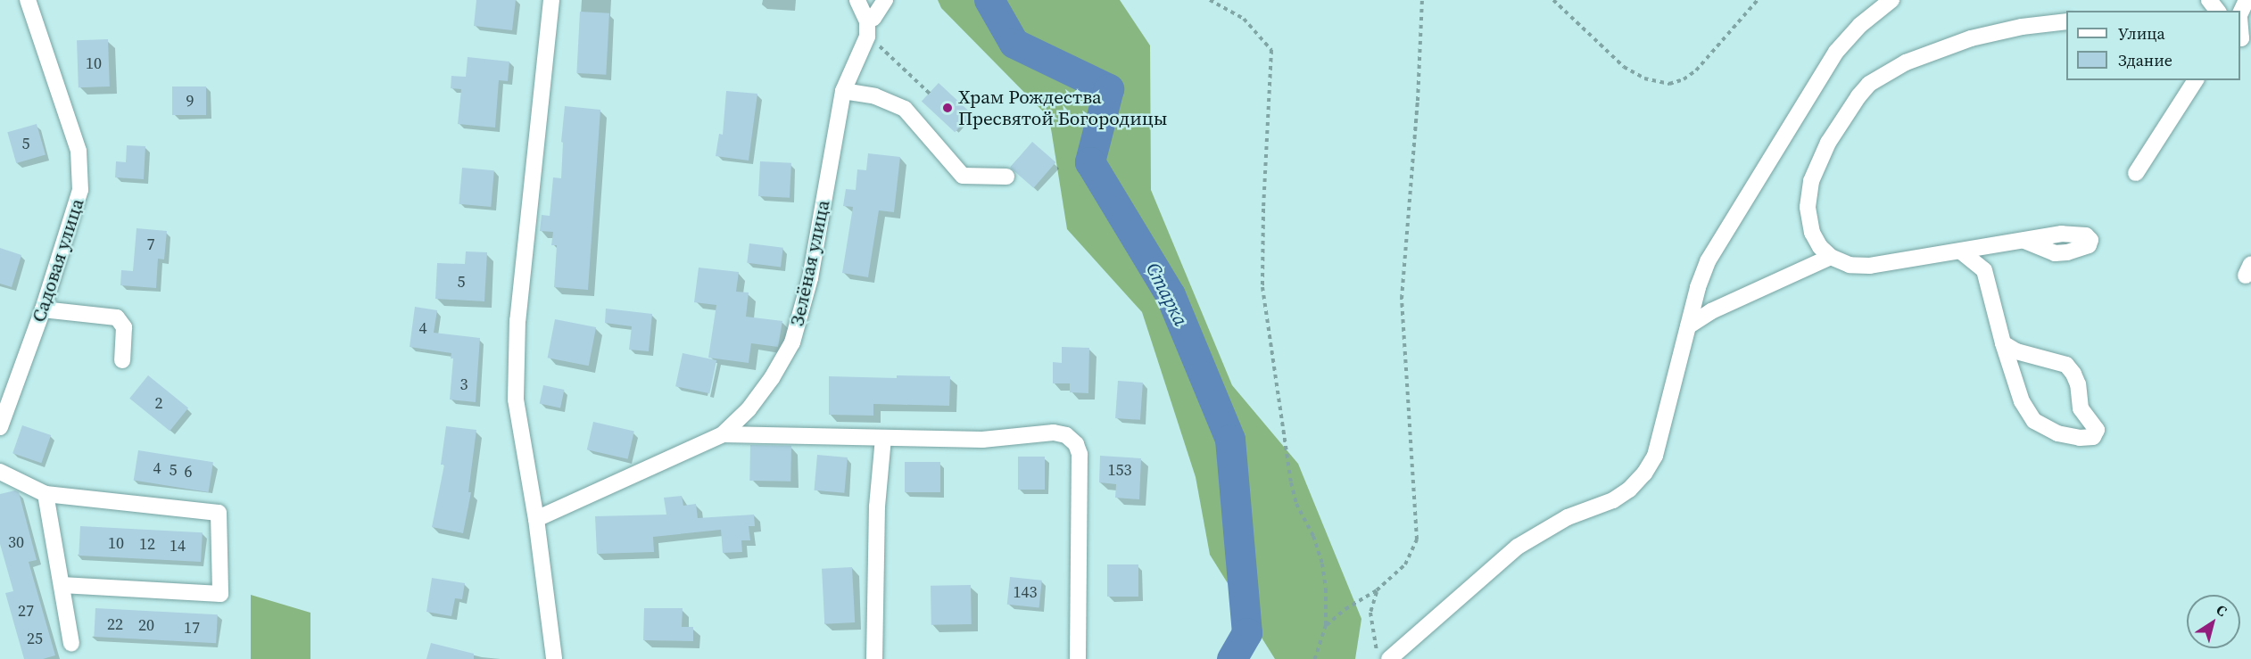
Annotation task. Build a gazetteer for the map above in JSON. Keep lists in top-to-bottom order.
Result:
{
  "streets": {
    "street": ["Садовая улица", "Зелёная улица"]
  },
  "water": ["Старка"],
  "places": ["Храм Рождества Пресвятой Богородицы"],
  "house_numbers": [
    "10",
    "9",
    "5",
    "7",
    "5",
    "4",
    "3",
    "2",
    "4",
    "5",
    "153",
    "6",
    "30",
    "10",
    "12",
    "14",
    "143",
    "27",
    "22",
    "20",
    "17",
    "25"
  ],
  "legend": ["Улица", "Здание"],
  "north": "top right"
}
